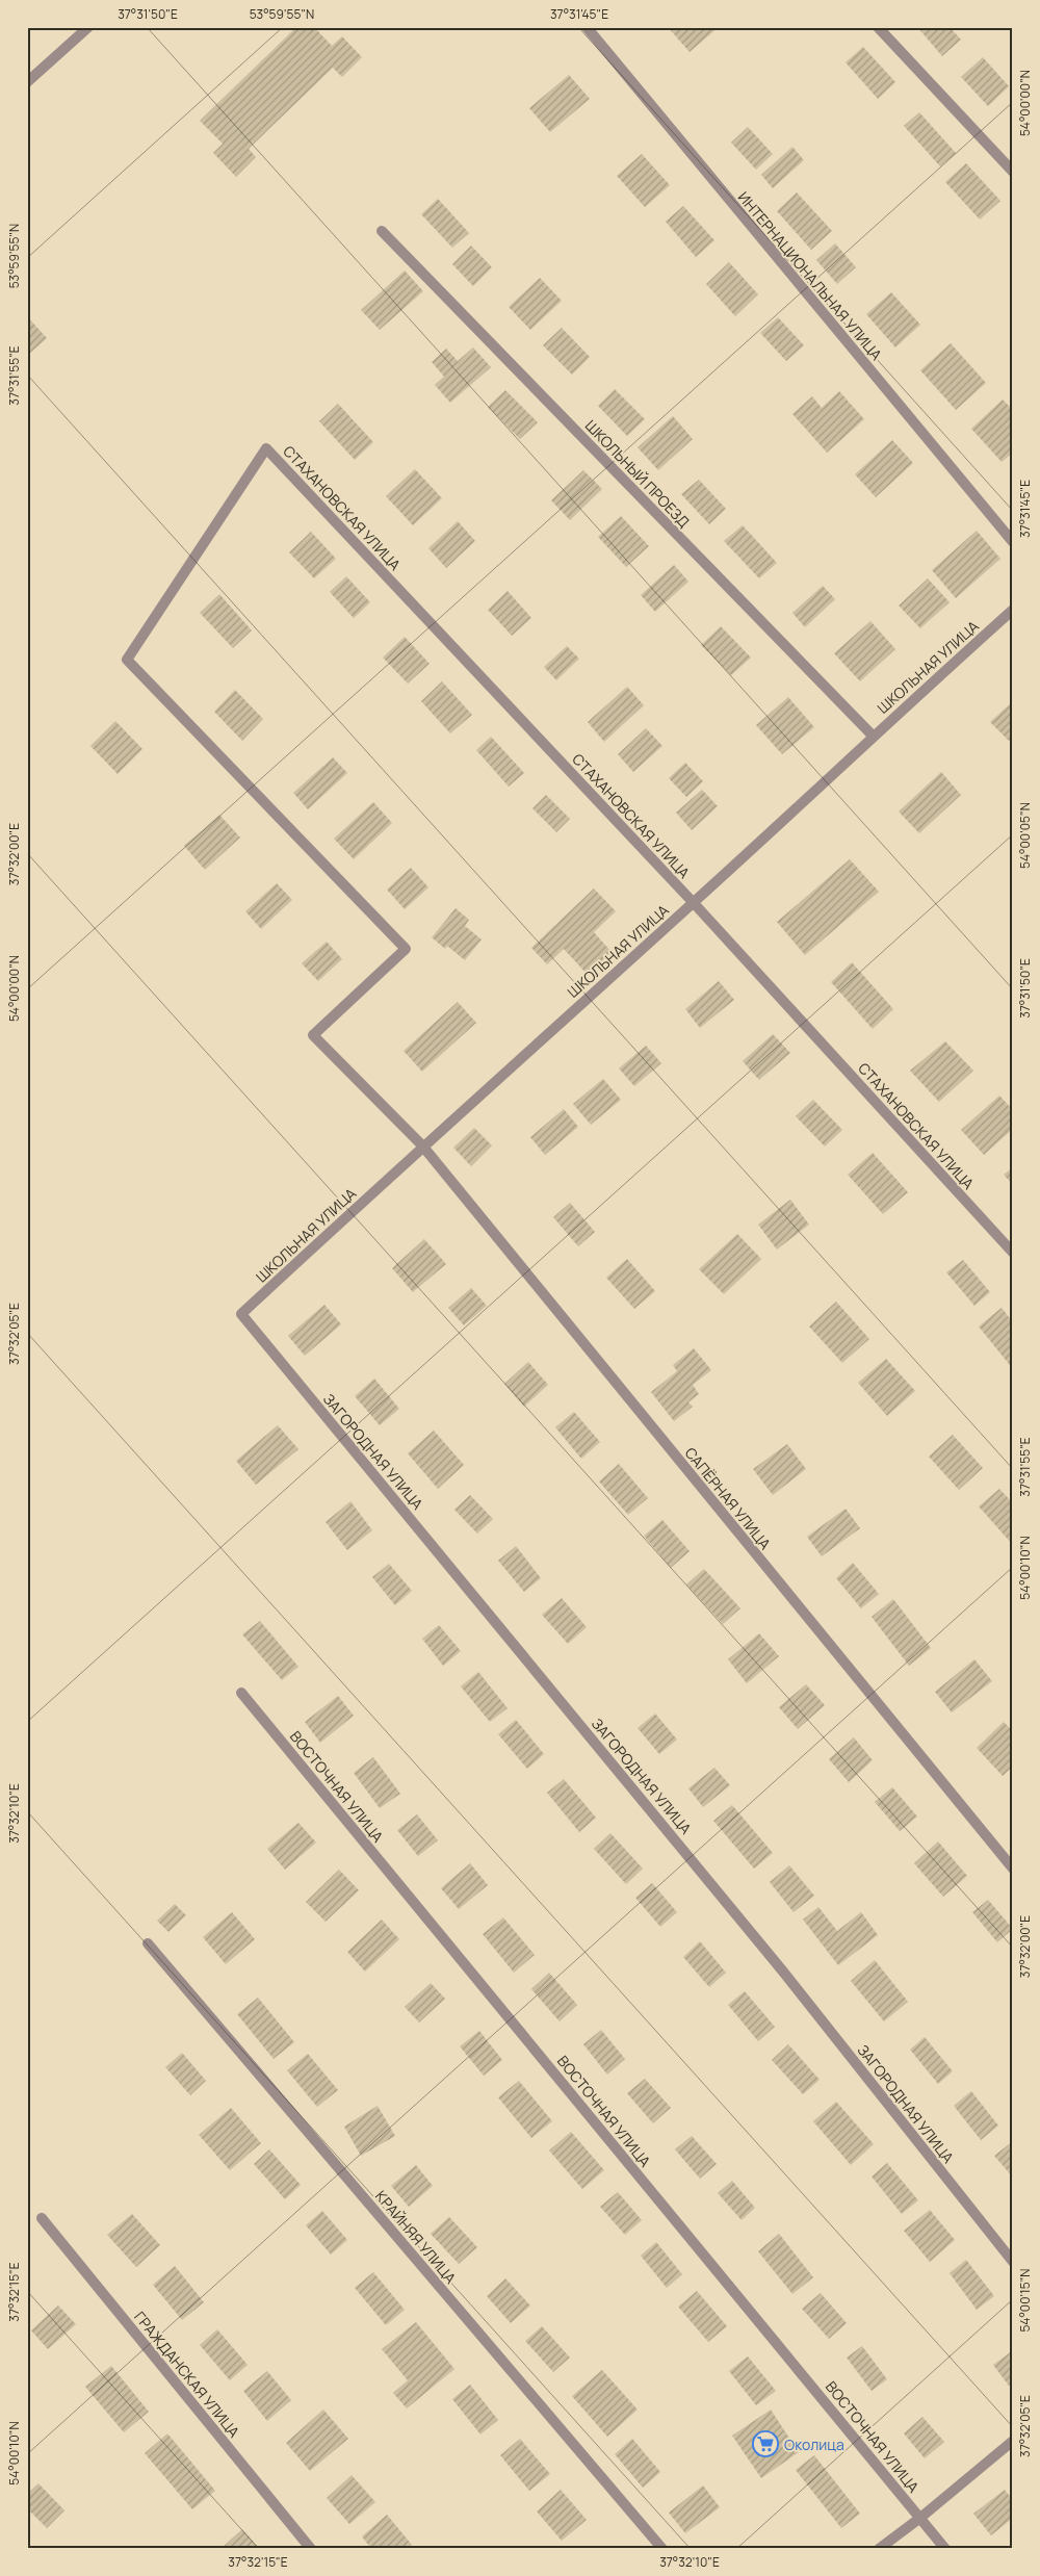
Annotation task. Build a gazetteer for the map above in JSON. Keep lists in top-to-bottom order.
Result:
{
  "streets": {
    "street": [
      "ИНТЕРНАЦИОНАЛЬНАЯ УЛИЦА",
      "ШКОЛЬНЫЙ ПРОЕЗД",
      "СТАХАНОВСКАЯ УЛИЦА",
      "ШКОЛЬНАЯ УЛИЦА",
      "ЗАГОРОДНАЯ УЛИЦА",
      "САПЁРНАЯ УЛИЦА",
      "ВОСТОЧНАЯ УЛИЦА",
      "КРАЙНЯЯ УЛИЦА",
      "ГРАЖДАНСКАЯ УЛИЦА"
    ]
  },
  "crossings": [
    ["ШКОЛЬНЫЙ ПРОЕЗД", "ШКОЛЬНАЯ УЛИЦА"],
    ["СТАХАНОВСКАЯ УЛИЦА", "ШКОЛЬНАЯ УЛИЦА"],
    ["СТАХАНОВСКАЯ УЛИЦА", "САПЁРНАЯ УЛИЦА"],
    ["ШКОЛЬНАЯ УЛИЦА", "ЗАГОРОДНАЯ УЛИЦА"],
    ["ШКОЛЬНАЯ УЛИЦА", "САПЁРНАЯ УЛИЦА"]
  ],
  "places": {
    "supermarket": ["Околица"]
  },
  "coordinates": [
    "37°31'50\"E",
    "53°59'55\"N",
    "37°31'45\"E",
    "54°00'00\"N",
    "37°31'55\"E",
    "54°00'05\"N",
    "37°32'00\"E",
    "37°32'05\"E",
    "54°00'10\"N",
    "37°32'10\"E",
    "37°32'15\"E",
    "54°00'15\"N"
  ]
}
